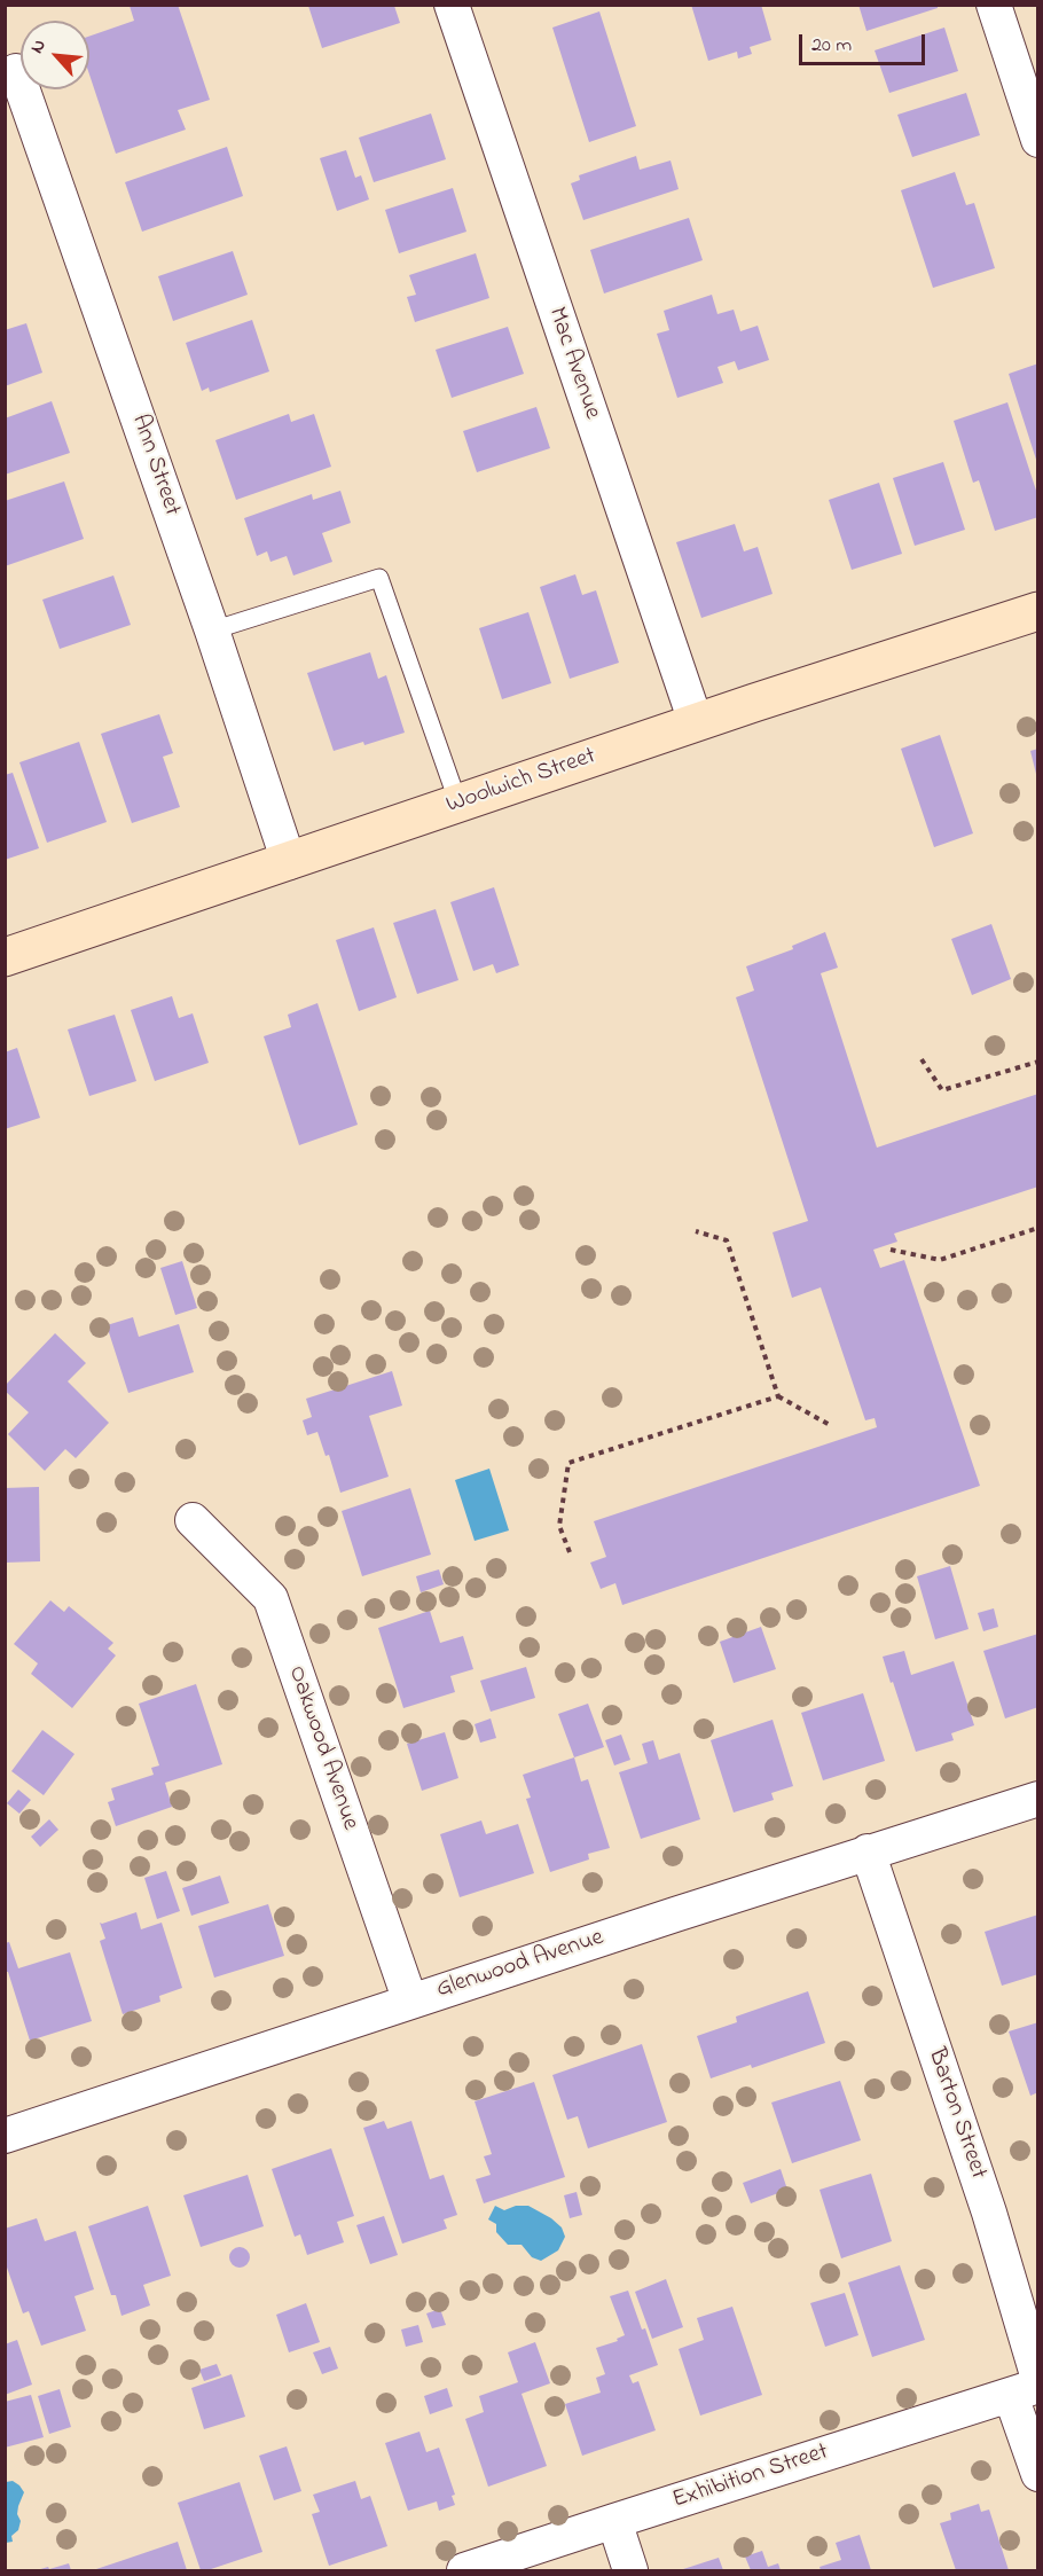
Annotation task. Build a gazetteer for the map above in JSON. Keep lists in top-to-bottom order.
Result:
{
  "streets": {
    "main road": ["Woolwich Street"],
    "street": [
      "Mac Avenue",
      "Ann Street",
      "Oakwood Avenue",
      "Glenwood Avenue",
      "Barton Street",
      "Exhibition Street"
    ]
  },
  "crossings": [
    ["Mac Avenue", "Woolwich Street"],
    ["Ann Street", "Woolwich Street"],
    ["Oakwood Avenue", "Glenwood Avenue"],
    ["Glenwood Avenue", "Barton Street"],
    ["Barton Street", "Exhibition Street"]
  ],
  "scale_bar": "20 m",
  "north": "top left"
}
